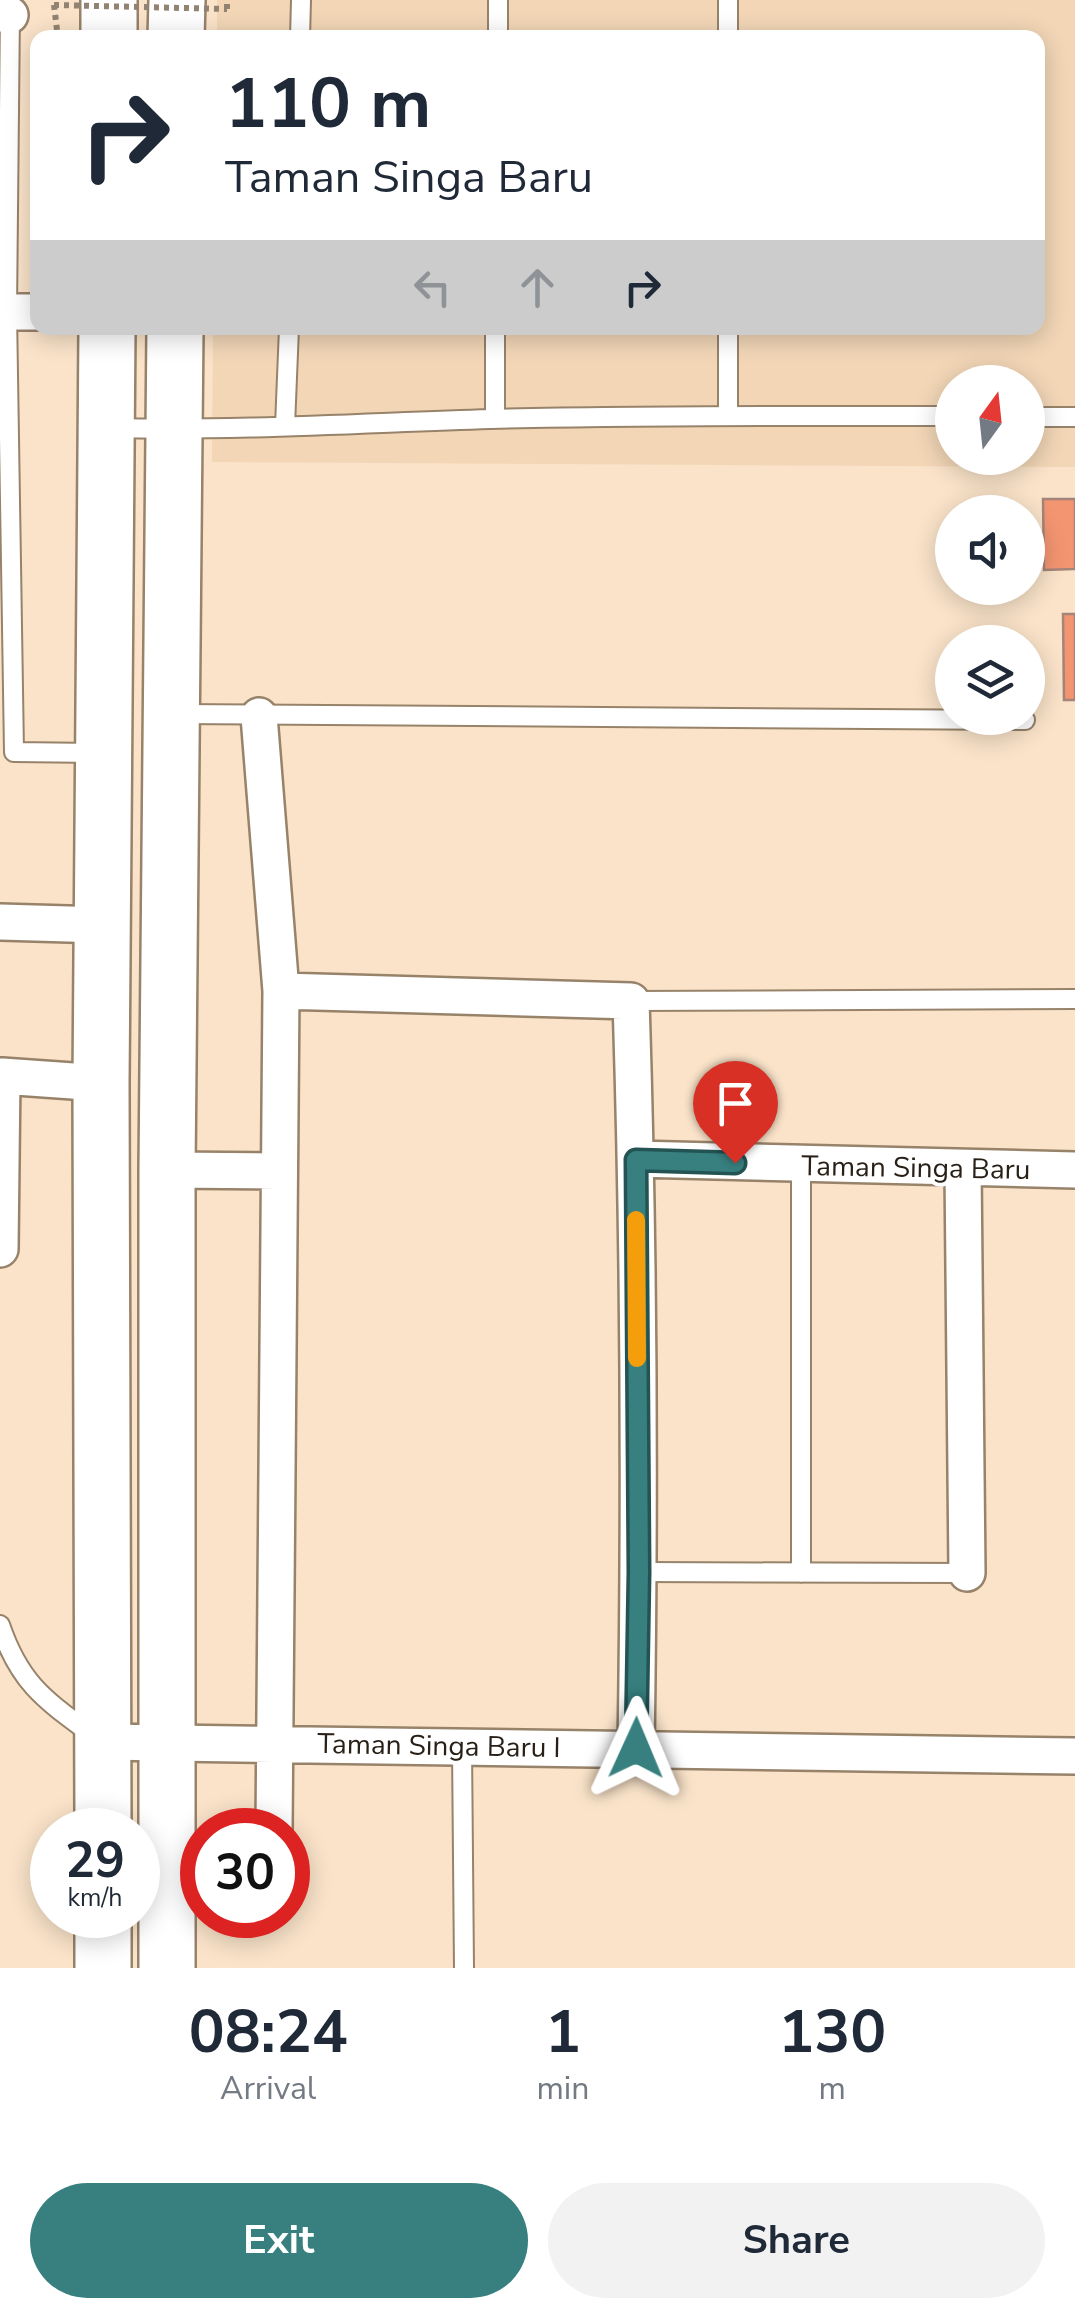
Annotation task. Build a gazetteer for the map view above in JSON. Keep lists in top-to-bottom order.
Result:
{
  "streets": {
    "street": ["Taman Singa Baru", "Taman Singa Baru I"]
  },
  "north": "top",
  "page": {
    "turn": ["110 m", "Taman Singa Baru"],
    "speed": "29 km/h",
    "limit": "30",
    "eta": [
      "08:24",
      "Arrival",
      "1",
      "min",
      "130",
      "m"
    ],
    "buttons": ["Exit", "Share"]
  }
}
